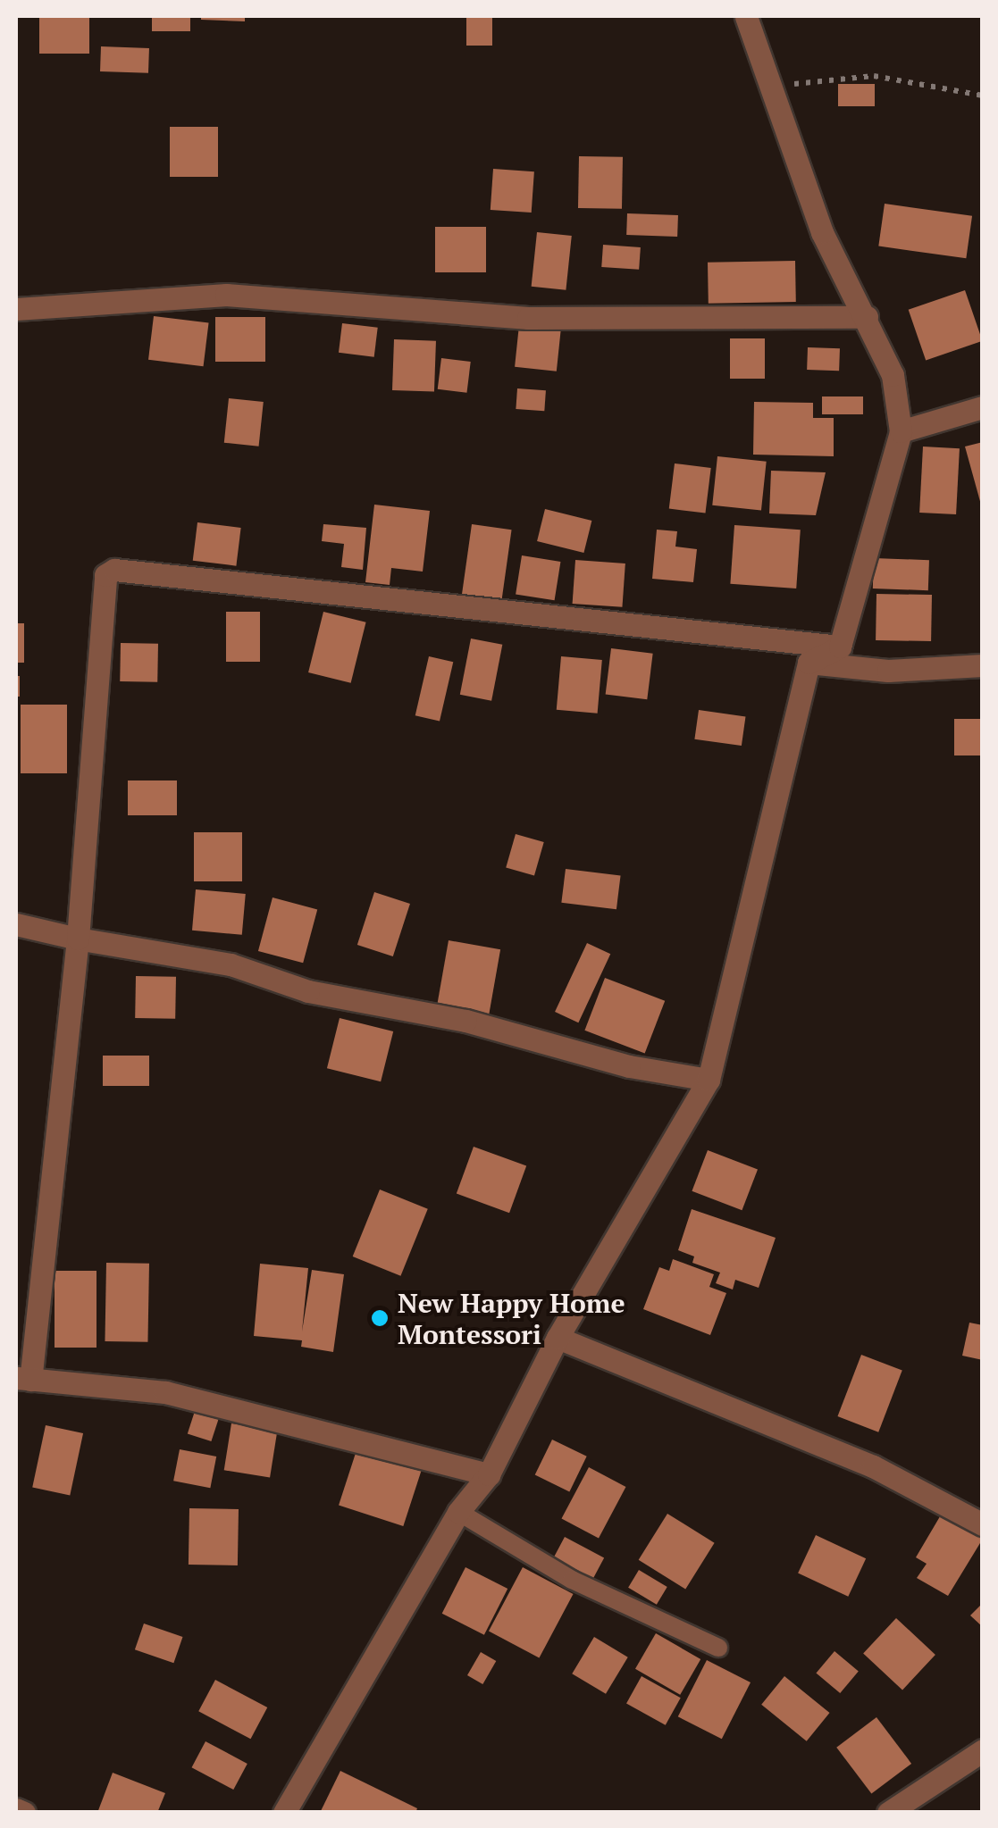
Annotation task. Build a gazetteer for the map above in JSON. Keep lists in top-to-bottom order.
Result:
{
  "places": ["New Happy Home Montessori"]
}
